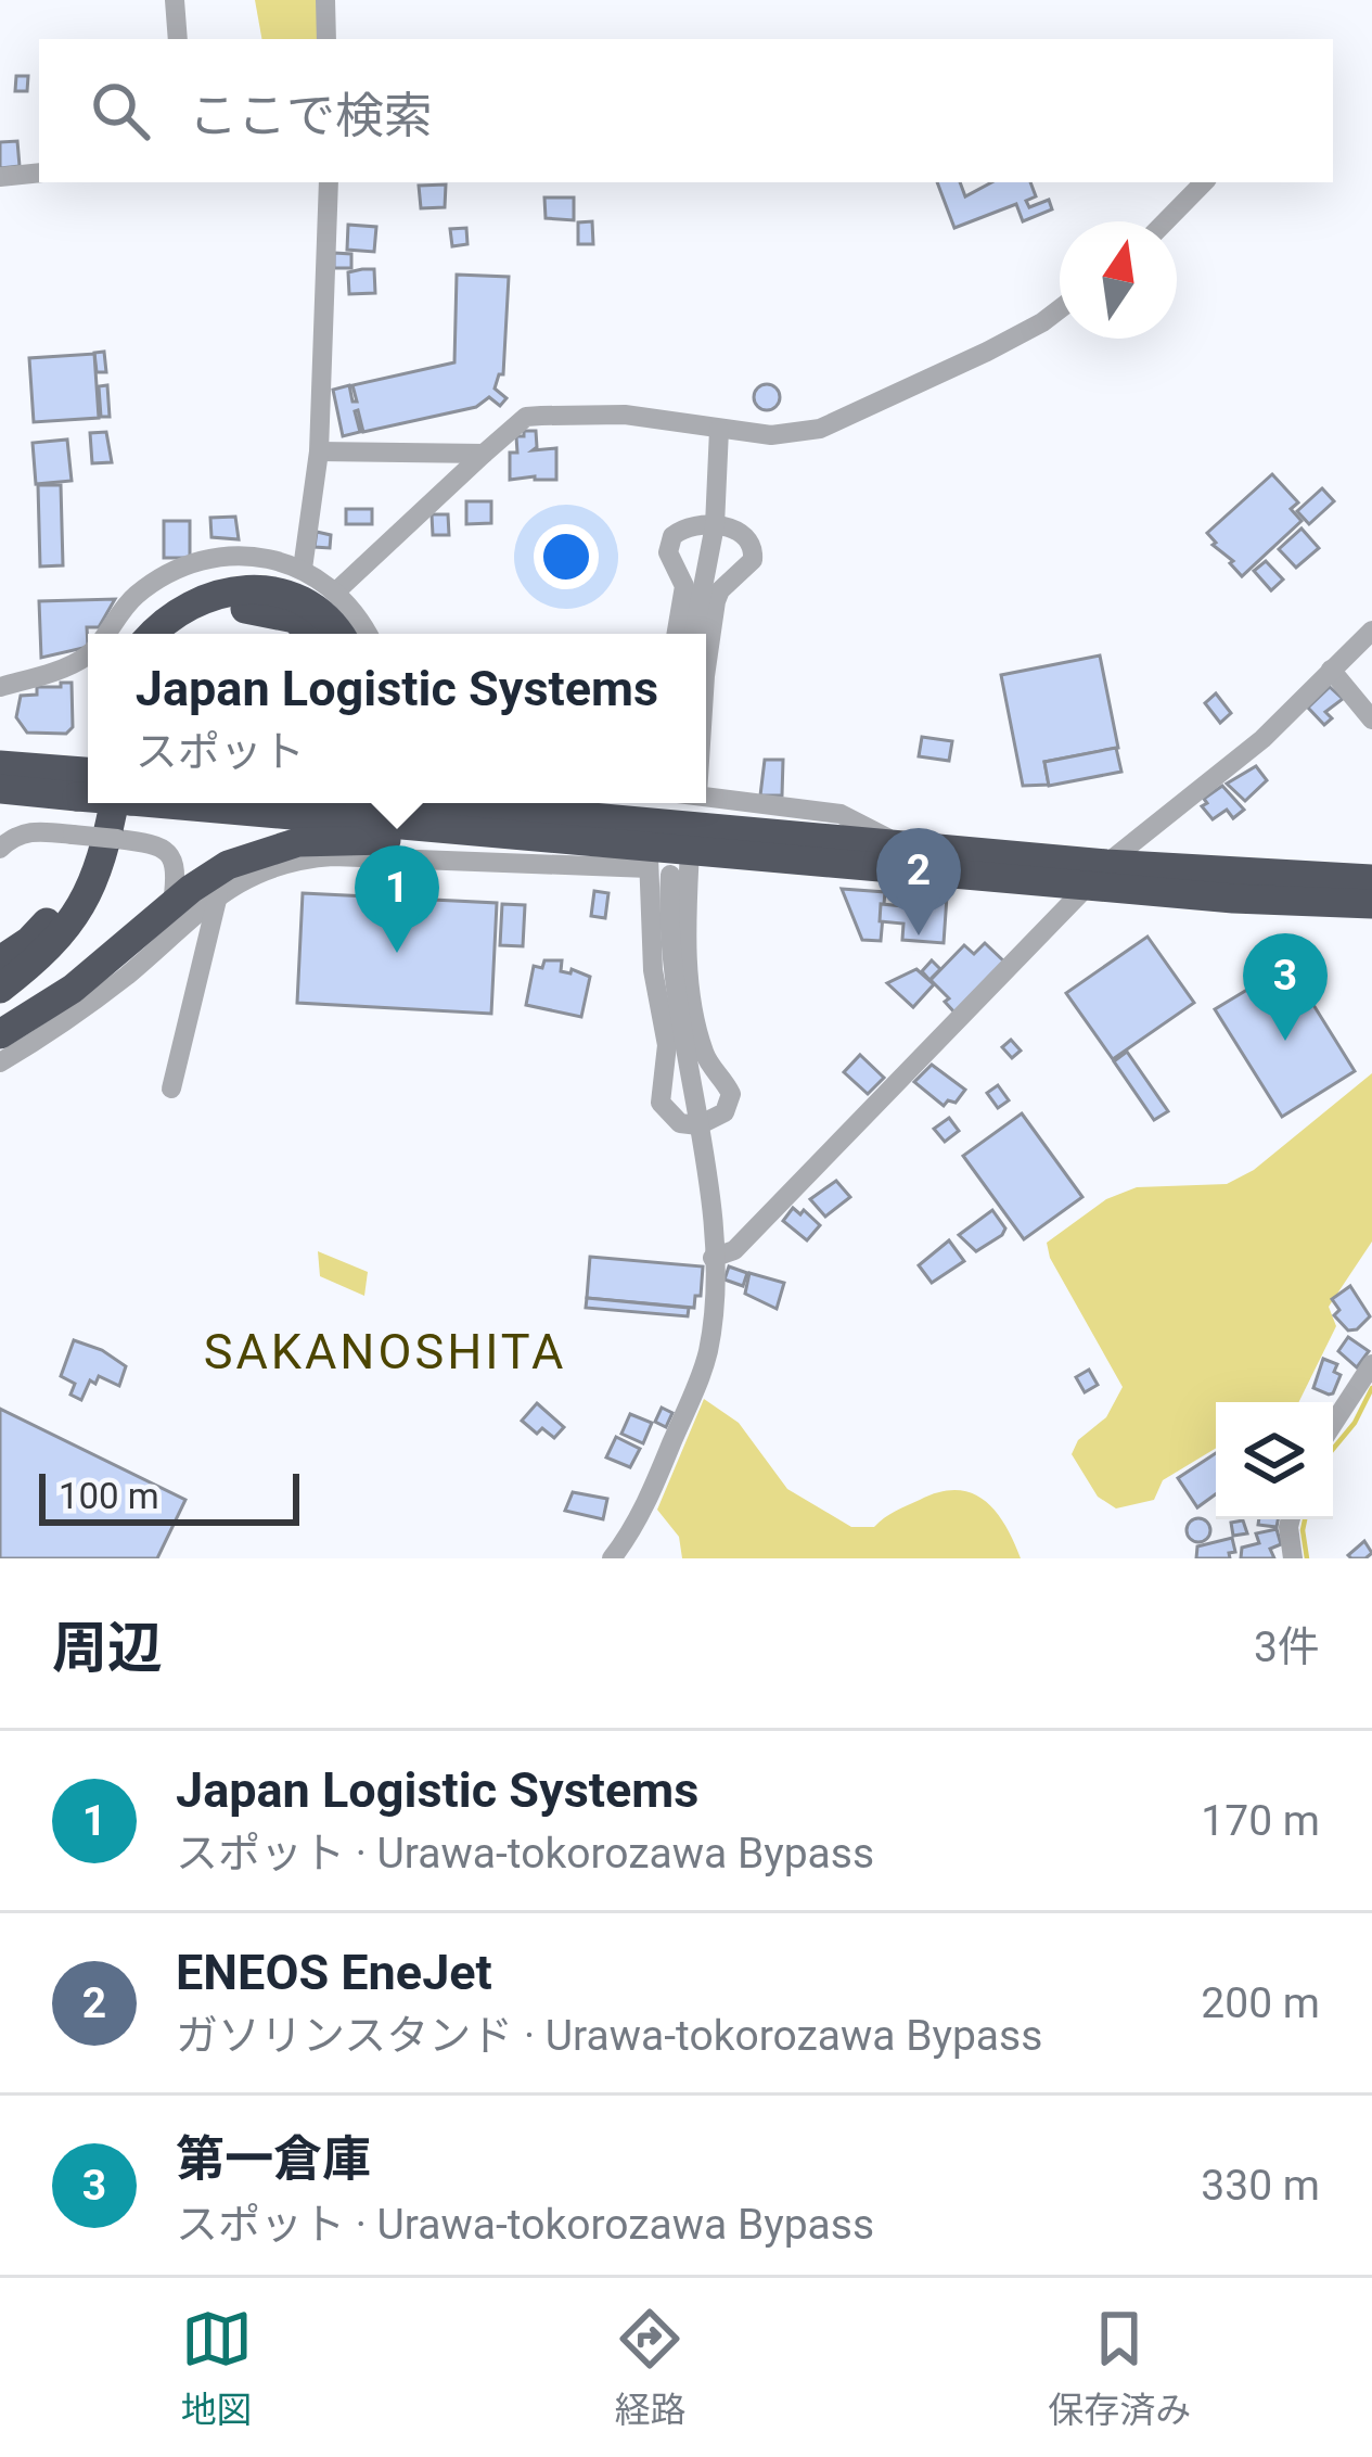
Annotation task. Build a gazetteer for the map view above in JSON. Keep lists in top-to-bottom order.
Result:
{
  "districts": ["SAKANOSHITA"],
  "scale_bar": "100 m",
  "north": "top",
  "page": {
    "search": "ここで検索",
    "popup": ["Japan Logistic Systems", "スポット"],
    "pins": ["2", "1", "3"],
    "scale": "100 m",
    "heading": ["周辺", "3件"],
    "list": [
      {
        "mark": "1",
        "name": "Japan Logistic Systems",
        "note": "スポット · Urawa-tokorozawa Bypass",
        "value": "170 m"
      },
      {
        "mark": "2",
        "name": "ENEOS EneJet",
        "note": "ガソリンスタンド · Urawa-tokorozawa Bypass",
        "value": "200 m"
      },
      {
        "mark": "3",
        "name": "第一倉庫",
        "note": "スポット · Urawa-tokorozawa Bypass",
        "value": "330 m"
      }
    ],
    "nav": ["地図", "経路", "保存済み"]
  }
}
